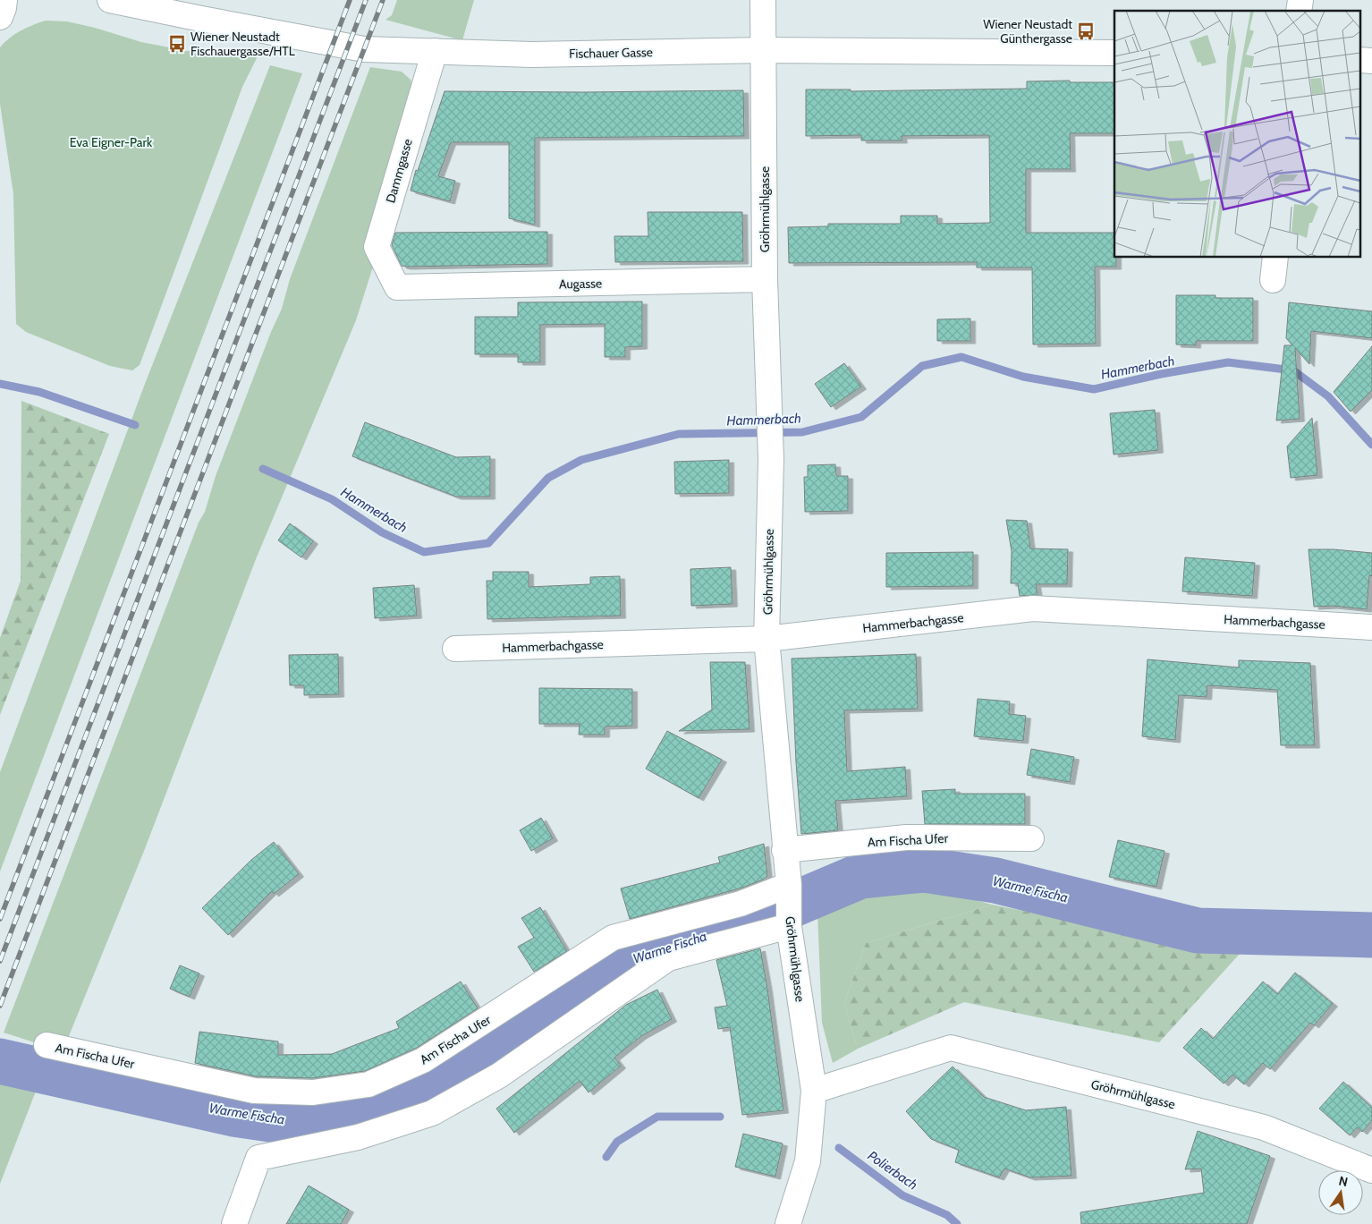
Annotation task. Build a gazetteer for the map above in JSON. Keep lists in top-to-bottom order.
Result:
{
  "streets": {
    "street": [
      "Fischauer Gasse",
      "Dammgasse",
      "Gröhrmühlgasse",
      "Augasse",
      "Hammerbachgasse",
      "Am Fischa Ufer"
    ]
  },
  "crossings": [
    ["Fischauer Gasse", "Dammgasse"],
    ["Fischauer Gasse", "Gröhrmühlgasse"],
    ["Dammgasse", "Augasse"],
    ["Gröhrmühlgasse", "Augasse"],
    ["Gröhrmühlgasse", "Hammerbachgasse"],
    ["Gröhrmühlgasse", "Am Fischa Ufer"]
  ],
  "water": ["Hammerbach", "Warme Fischa", "Polierbach"],
  "parks": ["Eva Eigner-Park"],
  "places": {
    "bus stop": ["Wiener Neustadt Günthergasse", "Wiener Neustadt Fischauergasse/HTL"]
  },
  "north": "top"
}
